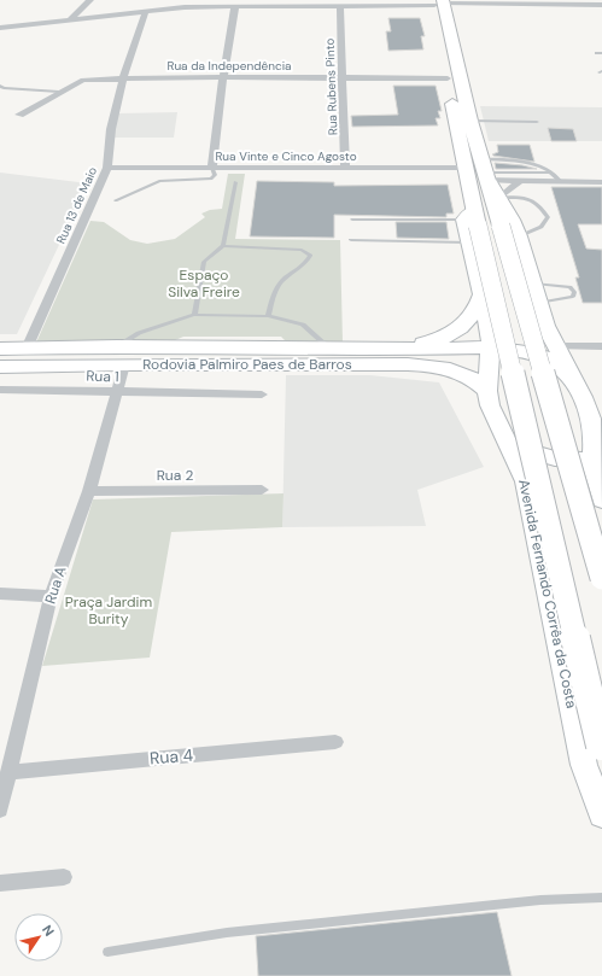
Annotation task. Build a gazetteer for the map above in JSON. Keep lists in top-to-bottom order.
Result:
{
  "streets": {
    "highway": ["Avenida Fernando Corrêa da Costa"],
    "main road": ["Rodovia Palmiro Paes de Barros"],
    "street": [
      "Rua da Independência",
      "Rua Rubens Pinto",
      "Rua Vinte e Cinco Agosto",
      "Rua 13 de Maio",
      "Rua 1",
      "Rua 2",
      "Rua A",
      "Rua 4"
    ]
  },
  "crossings": [
    ["Rua da Independência", "Rua Rubens Pinto"],
    ["Rua da Independência", "Rua 13 de Maio"],
    ["Rua da Independência", "Avenida Fernando Corrêa da Costa"],
    ["Rua Rubens Pinto", "Rua Vinte e Cinco Agosto"],
    ["Rua Vinte e Cinco Agosto", "Rua 13 de Maio"],
    ["Rua Vinte e Cinco Agosto", "Avenida Fernando Corrêa da Costa"],
    ["Rua 13 de Maio", "Rodovia Palmiro Paes de Barros"],
    ["Rodovia Palmiro Paes de Barros", "Rua A"],
    ["Rodovia Palmiro Paes de Barros", "Avenida Fernando Corrêa da Costa"],
    ["Rua 1", "Rua A"],
    ["Rua 2", "Rua A"],
    ["Rua A", "Rua 4"]
  ],
  "parks": ["Espaço Silva Freire", "Praça Jardim Burity"],
  "north": "top right"
}
